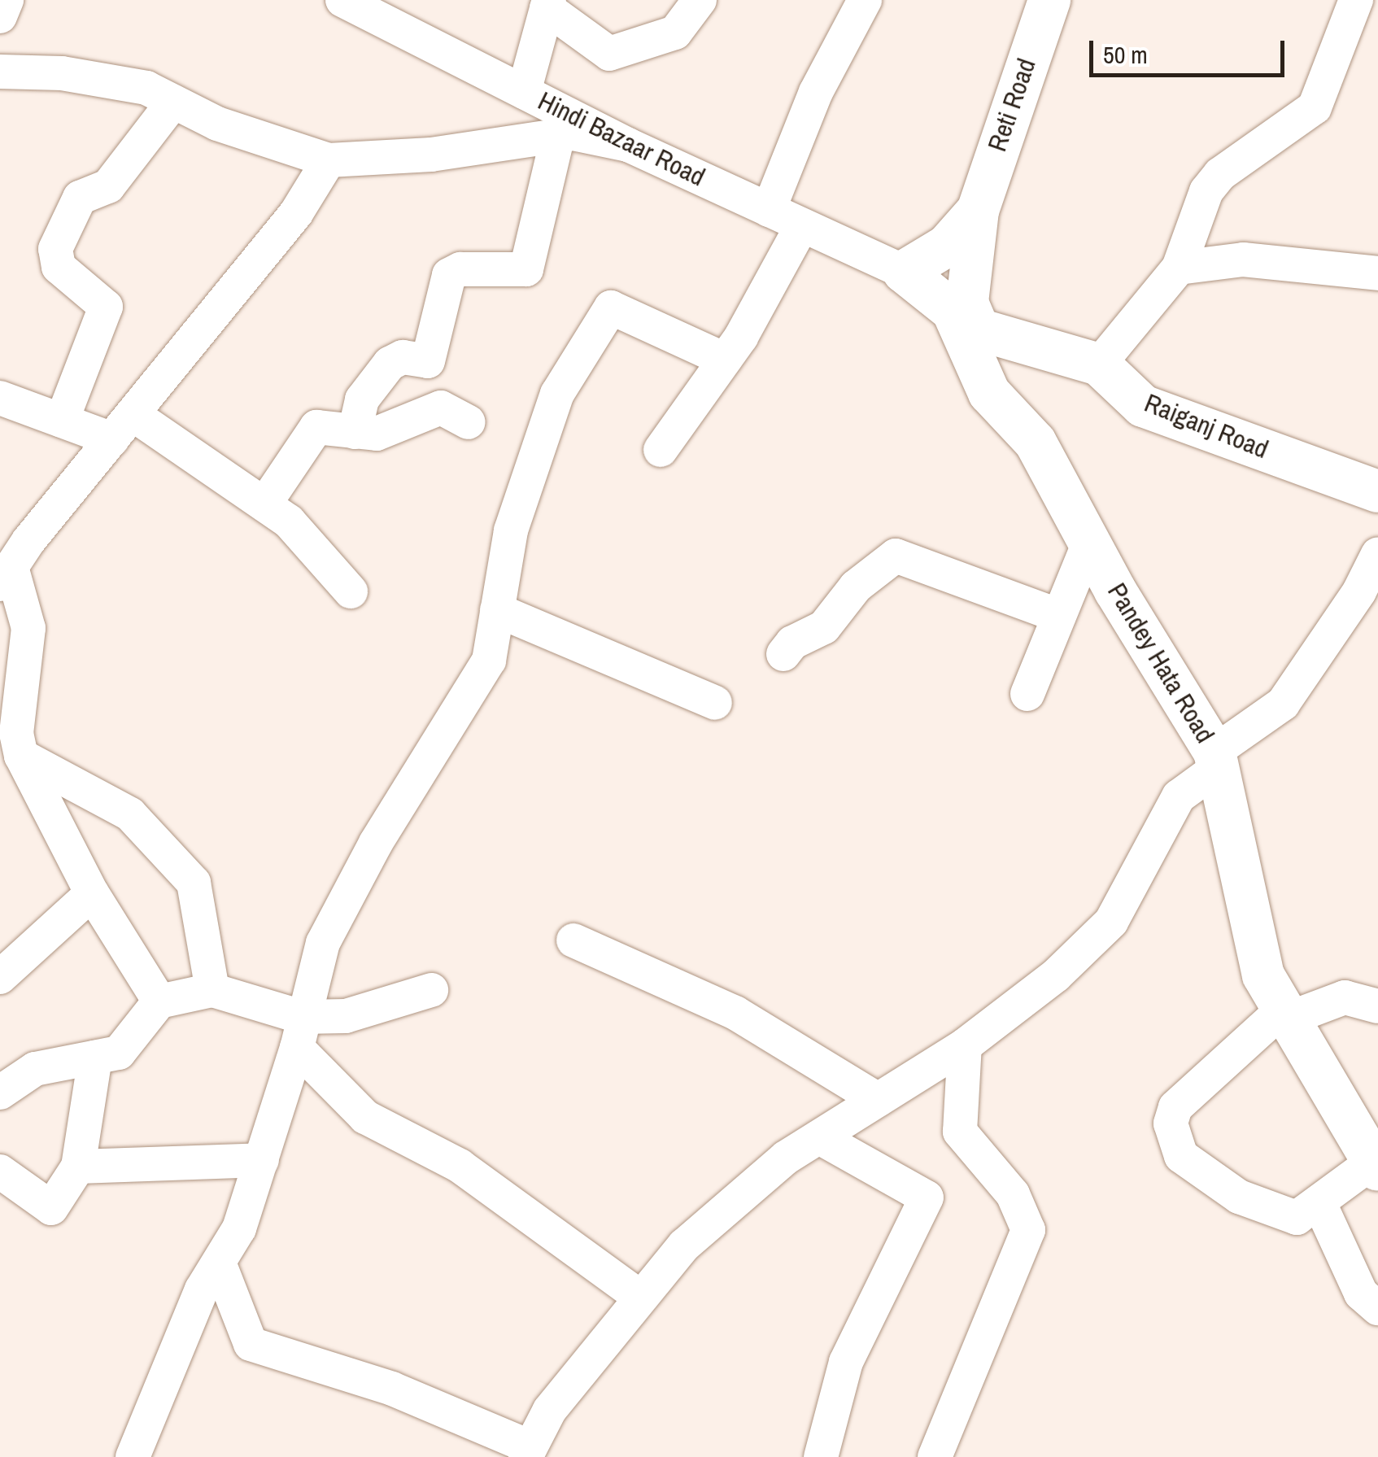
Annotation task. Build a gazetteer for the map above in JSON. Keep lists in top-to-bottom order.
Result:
{
  "streets": {
    "main road": ["Reti Road", "Raiganj Road", "Pandey Hata Road"],
    "street": ["Hindi Bazaar Road"]
  },
  "crossings": [
    ["Raiganj Road", "Pandey Hata Road"]
  ],
  "scale_bar": "50 m"
}
